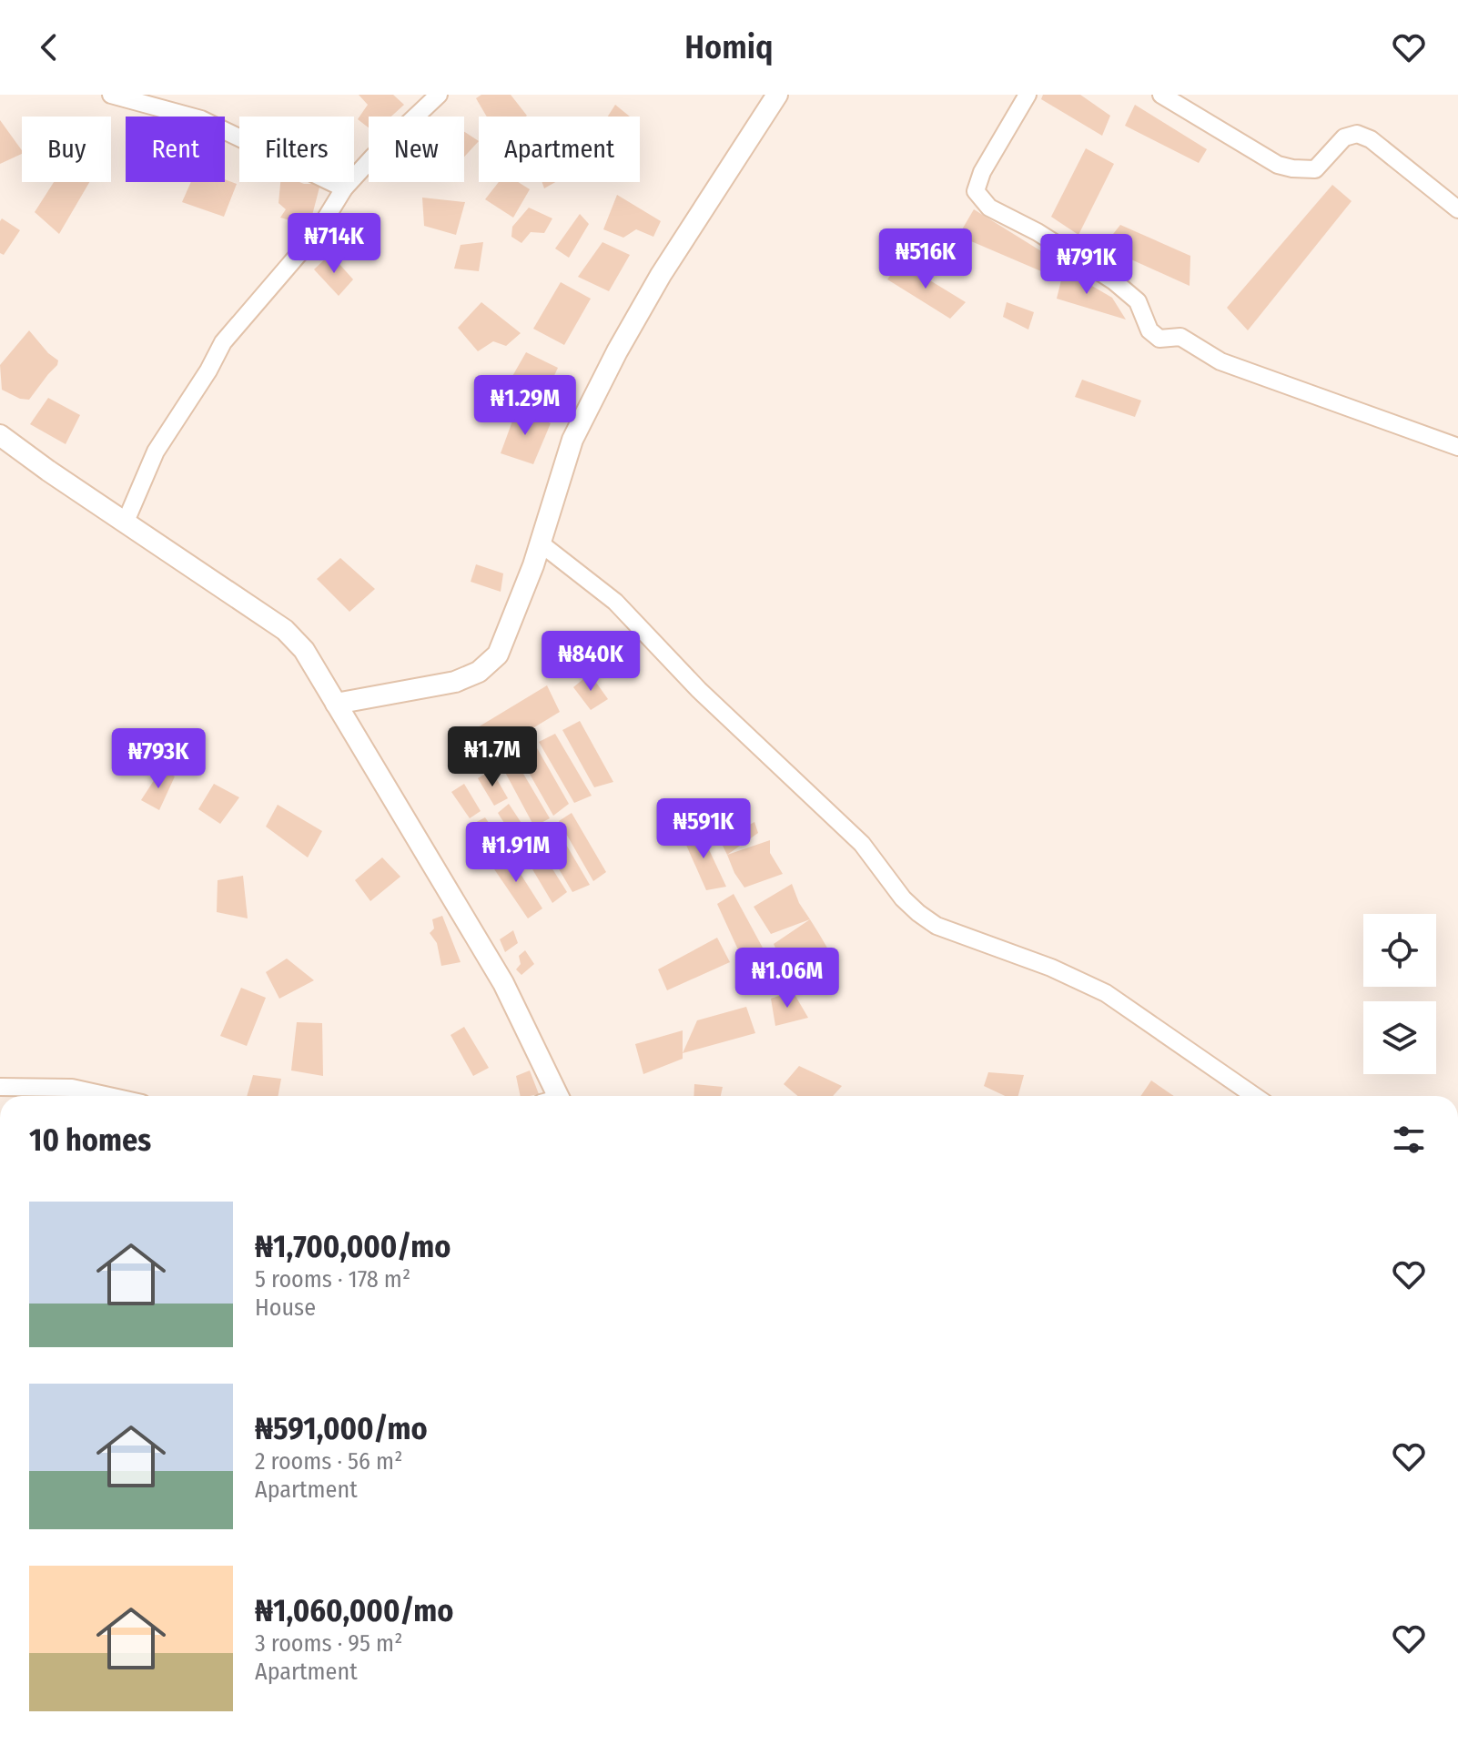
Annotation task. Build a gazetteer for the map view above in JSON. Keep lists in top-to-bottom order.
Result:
{
  "page": {
    "header": "Homiq",
    "chip": [
      "Buy",
      "Rent",
      "Filters",
      "New",
      "Apartment"
    ],
    "price": [
      "₦714K",
      "₦516K",
      "₦791K",
      "₦1.29M",
      "₦840K",
      "₦1.7M",
      "₦793K",
      "₦591K",
      "₦1.91M",
      "₦1.06M"
    ],
    "heading": "10 homes",
    "list": [
      {
        "name": "₦1,700,000/mo",
        "note": "5 rooms · 178 m² · House"
      },
      {
        "name": "₦591,000/mo",
        "note": "2 rooms · 56 m² · Apartment"
      },
      {
        "name": "₦1,060,000/mo",
        "note": "3 rooms · 95 m² · Apartment"
      }
    ]
  }
}
